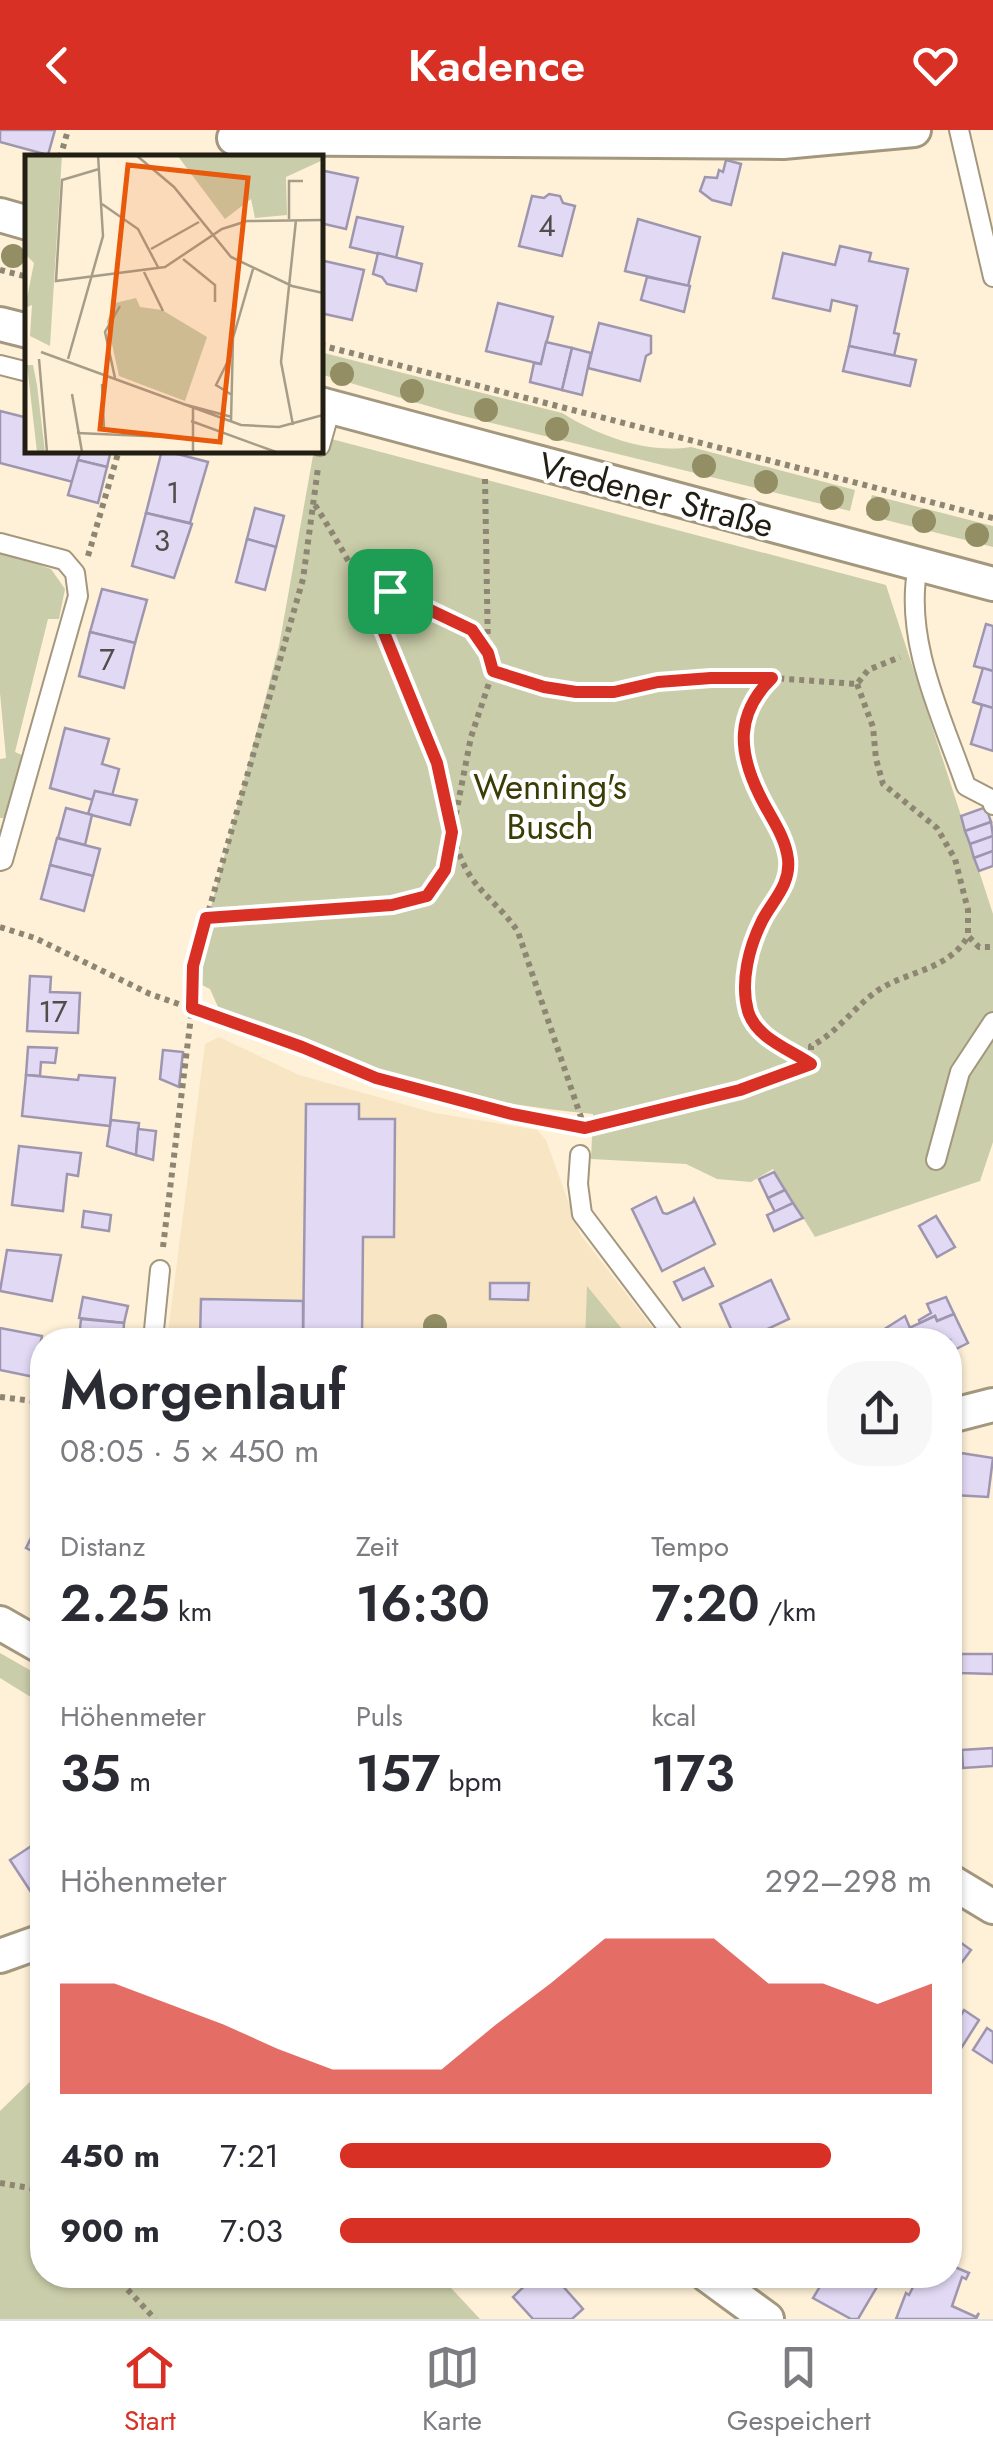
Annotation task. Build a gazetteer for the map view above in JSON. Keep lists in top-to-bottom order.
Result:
{
  "streets": {
    "street": ["Vredener Straße"]
  },
  "parks": ["Wenning's Busch"],
  "house_numbers": [
    "4",
    "1",
    "3",
    "7",
    "17"
  ],
  "page": {
    "header": "Kadence",
    "heading": ["Morgenlauf", "08:05 · 5 × 450 m"],
    "stats": [
      ["Distanz", "2.25 km"],
      ["Zeit", "16:30"],
      ["Tempo", "7:20 /km"],
      ["Höhenmeter", "35 m"],
      ["Puls", "157 bpm"],
      ["kcal", "173"]
    ],
    "chart": ["Höhenmeter", "292–298 m"],
    "list": [
      {
        "name": "450 m",
        "note": "7:21"
      },
      {
        "name": "900 m",
        "note": "7:03"
      }
    ],
    "tabs": ["Start", "Karte", "Gespeichert"]
  }
}
